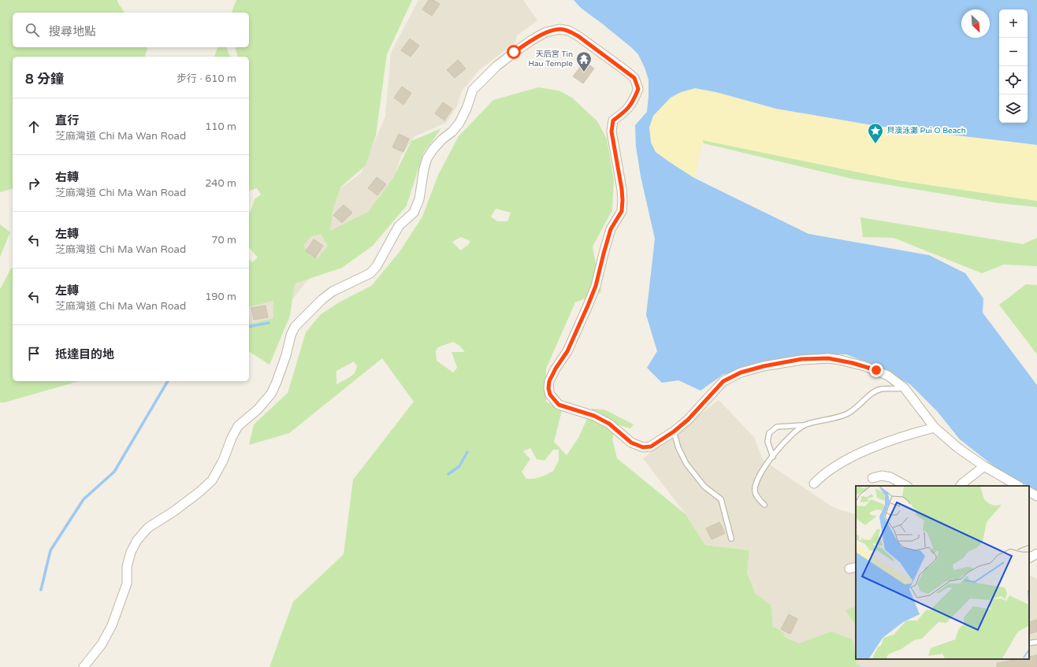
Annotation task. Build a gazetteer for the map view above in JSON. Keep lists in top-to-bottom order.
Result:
{
  "places": {
    "temple": ["天后宮 Tin Hau Temple"],
    "place": ["貝澳泳灘 Pui O Beach"]
  },
  "north": "bottom right",
  "page": {
    "map_buttons": ["+", "−"],
    "search": "搜尋地點",
    "heading": ["8 分鐘", "步行 · 610 m"],
    "list": [
      ["直行", "芝麻灣道 Chi Ma Wan Road", "110 m"],
      ["右轉", "芝麻灣道 Chi Ma Wan Road", "240 m"],
      ["左轉", "芝麻灣道 Chi Ma Wan Road", "70 m"],
      ["左轉", "芝麻灣道 Chi Ma Wan Road", "190 m"],
      "抵達目的地"
    ]
  }
}
